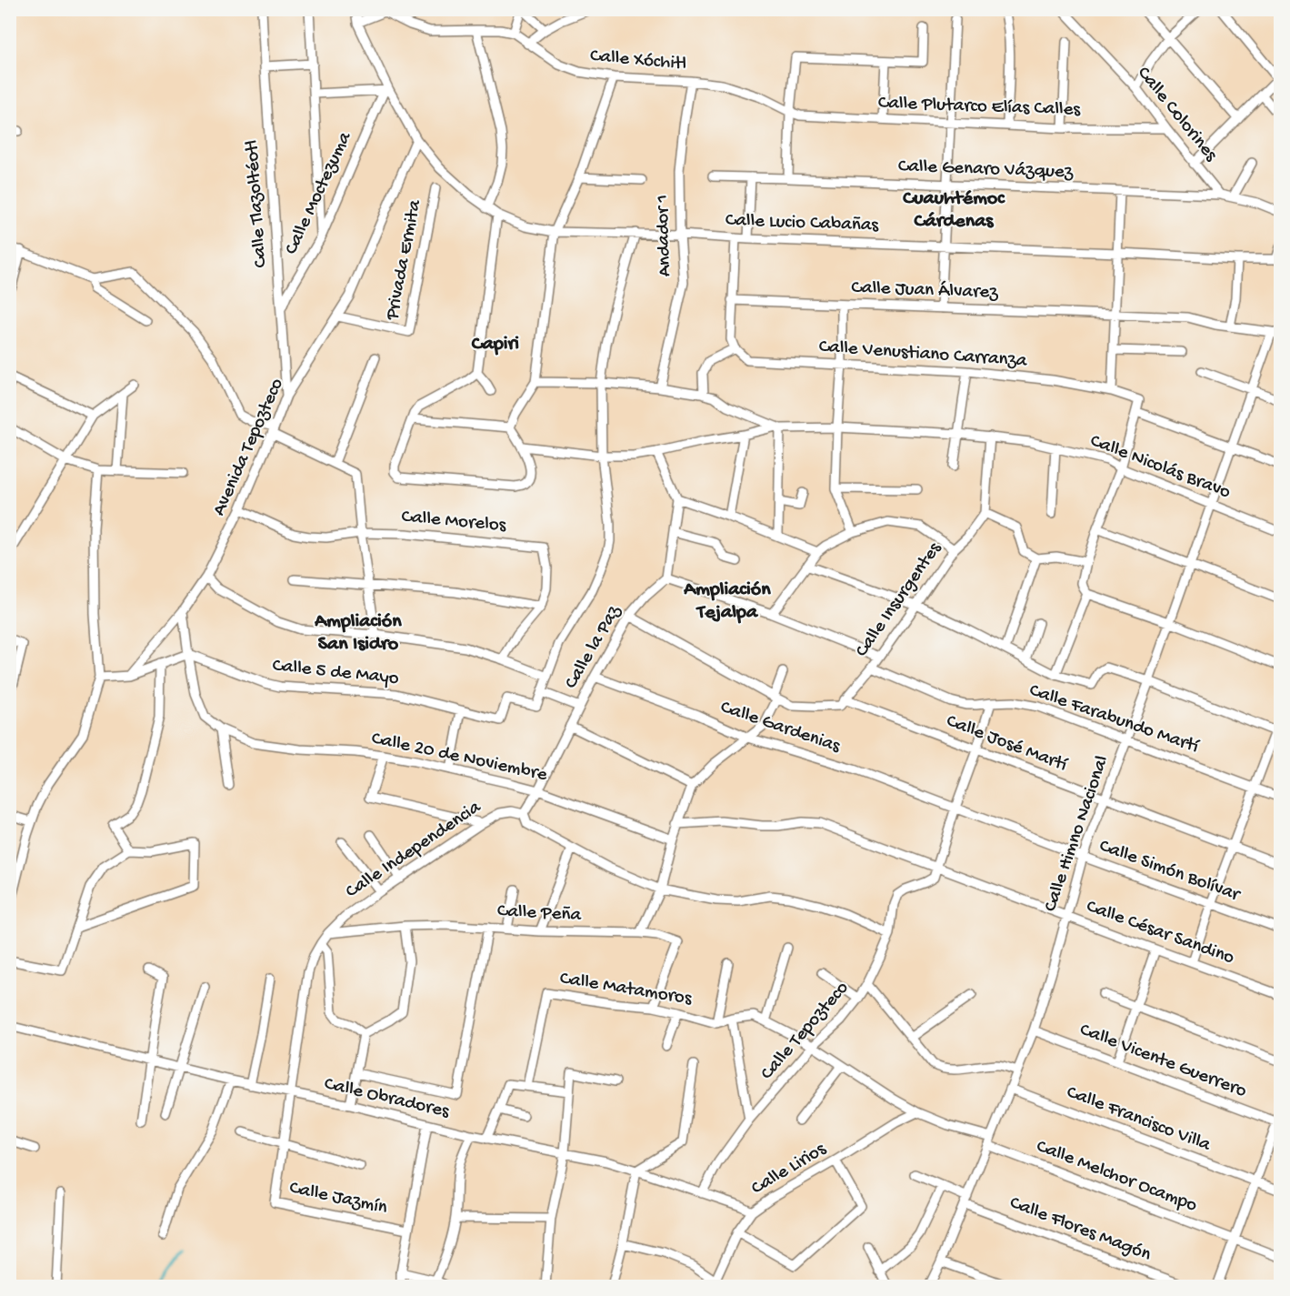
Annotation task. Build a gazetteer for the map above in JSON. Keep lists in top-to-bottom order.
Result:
{
  "streets": {
    "street": [
      "Calle Xóchitl",
      "Calle Plutarco Elías Calles",
      "Calle Colorines",
      "Calle Genaro Vázquez",
      "Calle Moctezuma",
      "Calle Tlazoltéotl",
      "Calle Lucio Cabañas",
      "Andador 1",
      "Privada Ermita",
      "Calle Juan Álvarez",
      "Calle Venustiano Carranza",
      "Avenida Tepozteco",
      "Calle Nicolás Bravo",
      "Calle Morelos",
      "Calle Insurgentes",
      "Calle la Paz",
      "Calle 5 de Mayo",
      "Calle Farabundo Martí",
      "Calle Gardenias",
      "Calle José Martí",
      "Calle 20 de Noviembre",
      "Calle Himno Nacional",
      "Calle Independencia",
      "Calle Simón Bolívar",
      "Calle Peña",
      "Calle César Sandino",
      "Calle Matamoros",
      "Calle Tepozteco",
      "Calle Vicente Guerrero",
      "Calle Obradores",
      "Calle Francisco Villa",
      "Calle Lirios",
      "Calle Melchor Ocampo",
      "Calle Jazmín",
      "Calle Flores Magón"
    ]
  },
  "crossings": [
    ["Calle Xóchitl", "Calle Plutarco Elías Calles"],
    ["Calle Xóchitl", "Andador 1"],
    ["Calle Plutarco Elías Calles", "Calle Colorines"],
    ["Calle Colorines", "Calle Genaro Vázquez"],
    ["Calle Moctezuma", "Calle Tlazoltéotl"],
    ["Calle Moctezuma", "Calle Lucio Cabañas"],
    ["Calle Tlazoltéotl", "Avenida Tepozteco"],
    ["Calle Lucio Cabañas", "Andador 1"],
    ["Calle Lucio Cabañas", "Avenida Tepozteco"],
    ["Privada Ermita", "Avenida Tepozteco"],
    ["Calle Juan Álvarez", "Calle Himno Nacional"],
    ["Avenida Tepozteco", "Calle Morelos"],
    ["Calle Nicolás Bravo", "Calle Himno Nacional"],
    ["Calle Insurgentes", "Calle Farabundo Martí"],
    ["Calle Insurgentes", "Calle José Martí"],
    ["Calle la Paz", "Calle Gardenias"],
    ["Calle la Paz", "Calle 20 de Noviembre"],
    ["Calle la Paz", "Calle Independencia"],
    ["Calle 5 de Mayo", "Calle 20 de Noviembre"],
    ["Calle Farabundo Martí", "Calle Himno Nacional"],
    ["Calle Gardenias", "Calle Simón Bolívar"],
    ["Calle José Martí", "Calle Himno Nacional"],
    ["Calle Himno Nacional", "Calle Simón Bolívar"],
    ["Calle Himno Nacional", "Calle César Sandino"],
    ["Calle Himno Nacional", "Calle Vicente Guerrero"],
    ["Calle Himno Nacional", "Calle Francisco Villa"],
    ["Calle Himno Nacional", "Calle Melchor Ocampo"],
    ["Calle Himno Nacional", "Calle Flores Magón"],
    ["Calle Independencia", "Calle Peña"],
    ["Calle Independencia", "Calle Obradores"],
    ["Calle Independencia", "Calle Jazmín"],
    ["Calle Peña", "Calle Matamoros"],
    ["Calle César Sandino", "Calle Tepozteco"],
    ["Calle Tepozteco", "Calle Obradores"],
    ["Calle Obradores", "Calle Lirios"],
    ["Calle Obradores", "Calle Jazmín"]
  ],
  "districts": [
    "Cuauhtémoc Cárdenas",
    "Capiri",
    "Ampliación Tejalpa",
    "Ampliación San Isidro"
  ]
}
